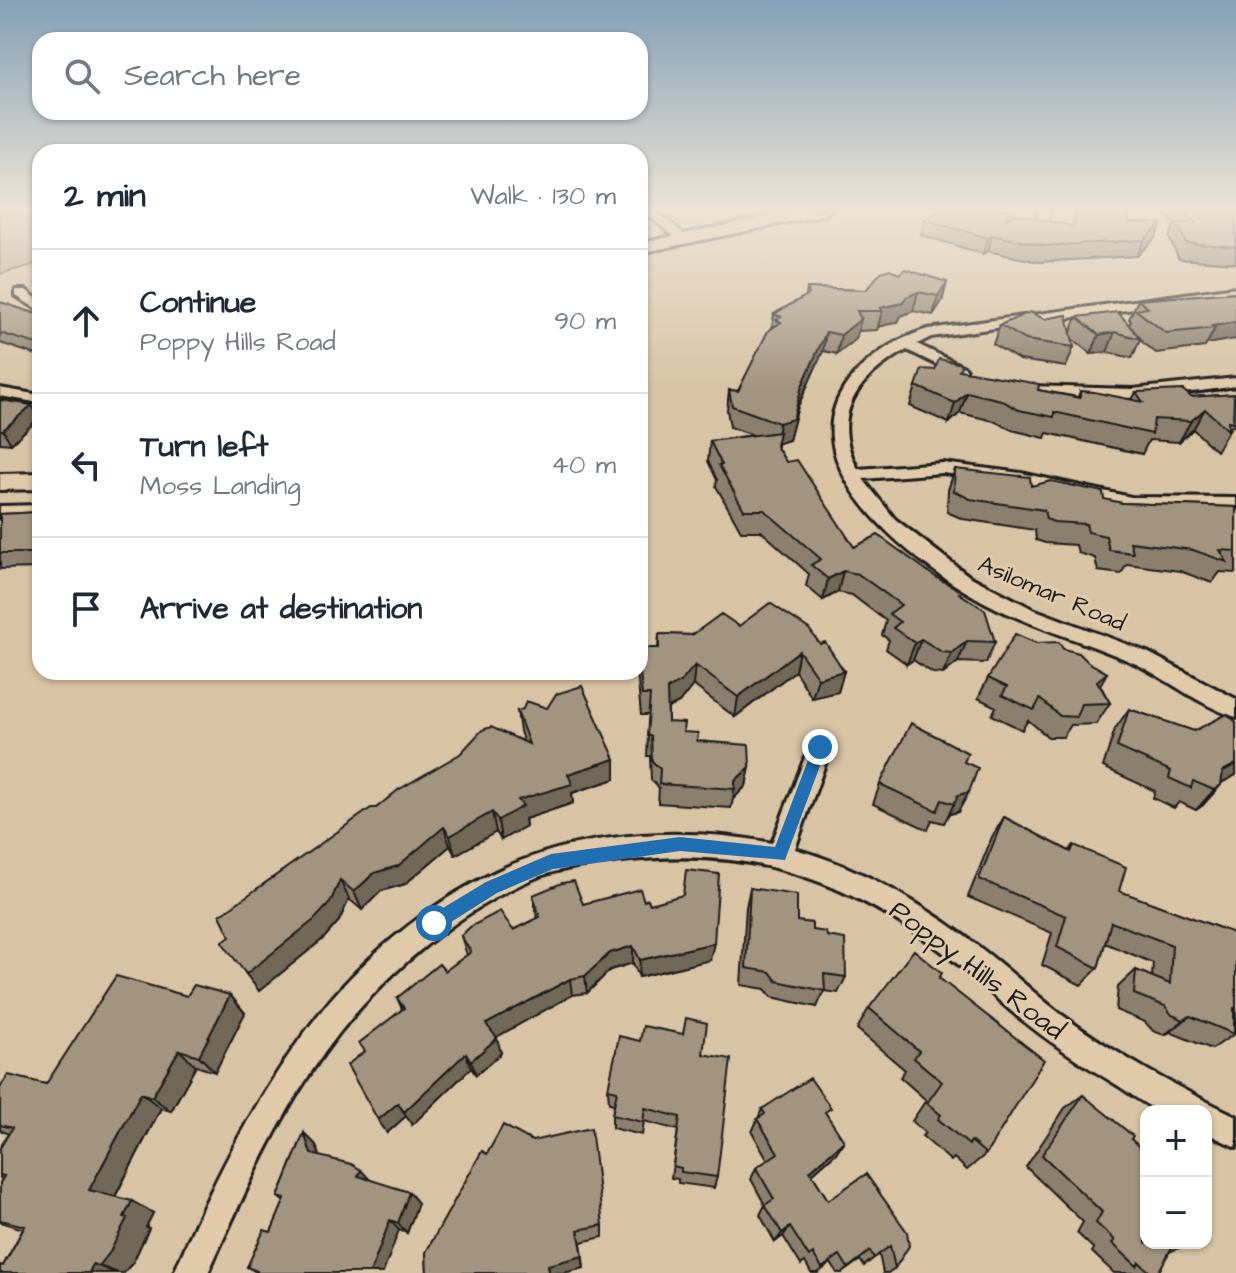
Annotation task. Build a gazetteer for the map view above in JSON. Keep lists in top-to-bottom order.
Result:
{
  "streets": {
    "street": ["Asilomar Road", "Poppy Hills Road"]
  },
  "page": {
    "search": "Search here",
    "heading": ["2 min", "Walk · 130 m"],
    "list": [
      ["Continue", "Poppy Hills Road", "90 m"],
      ["Turn left", "Moss Landing", "40 m"],
      "Arrive at destination"
    ],
    "map_buttons": ["+", "−"]
  }
}
